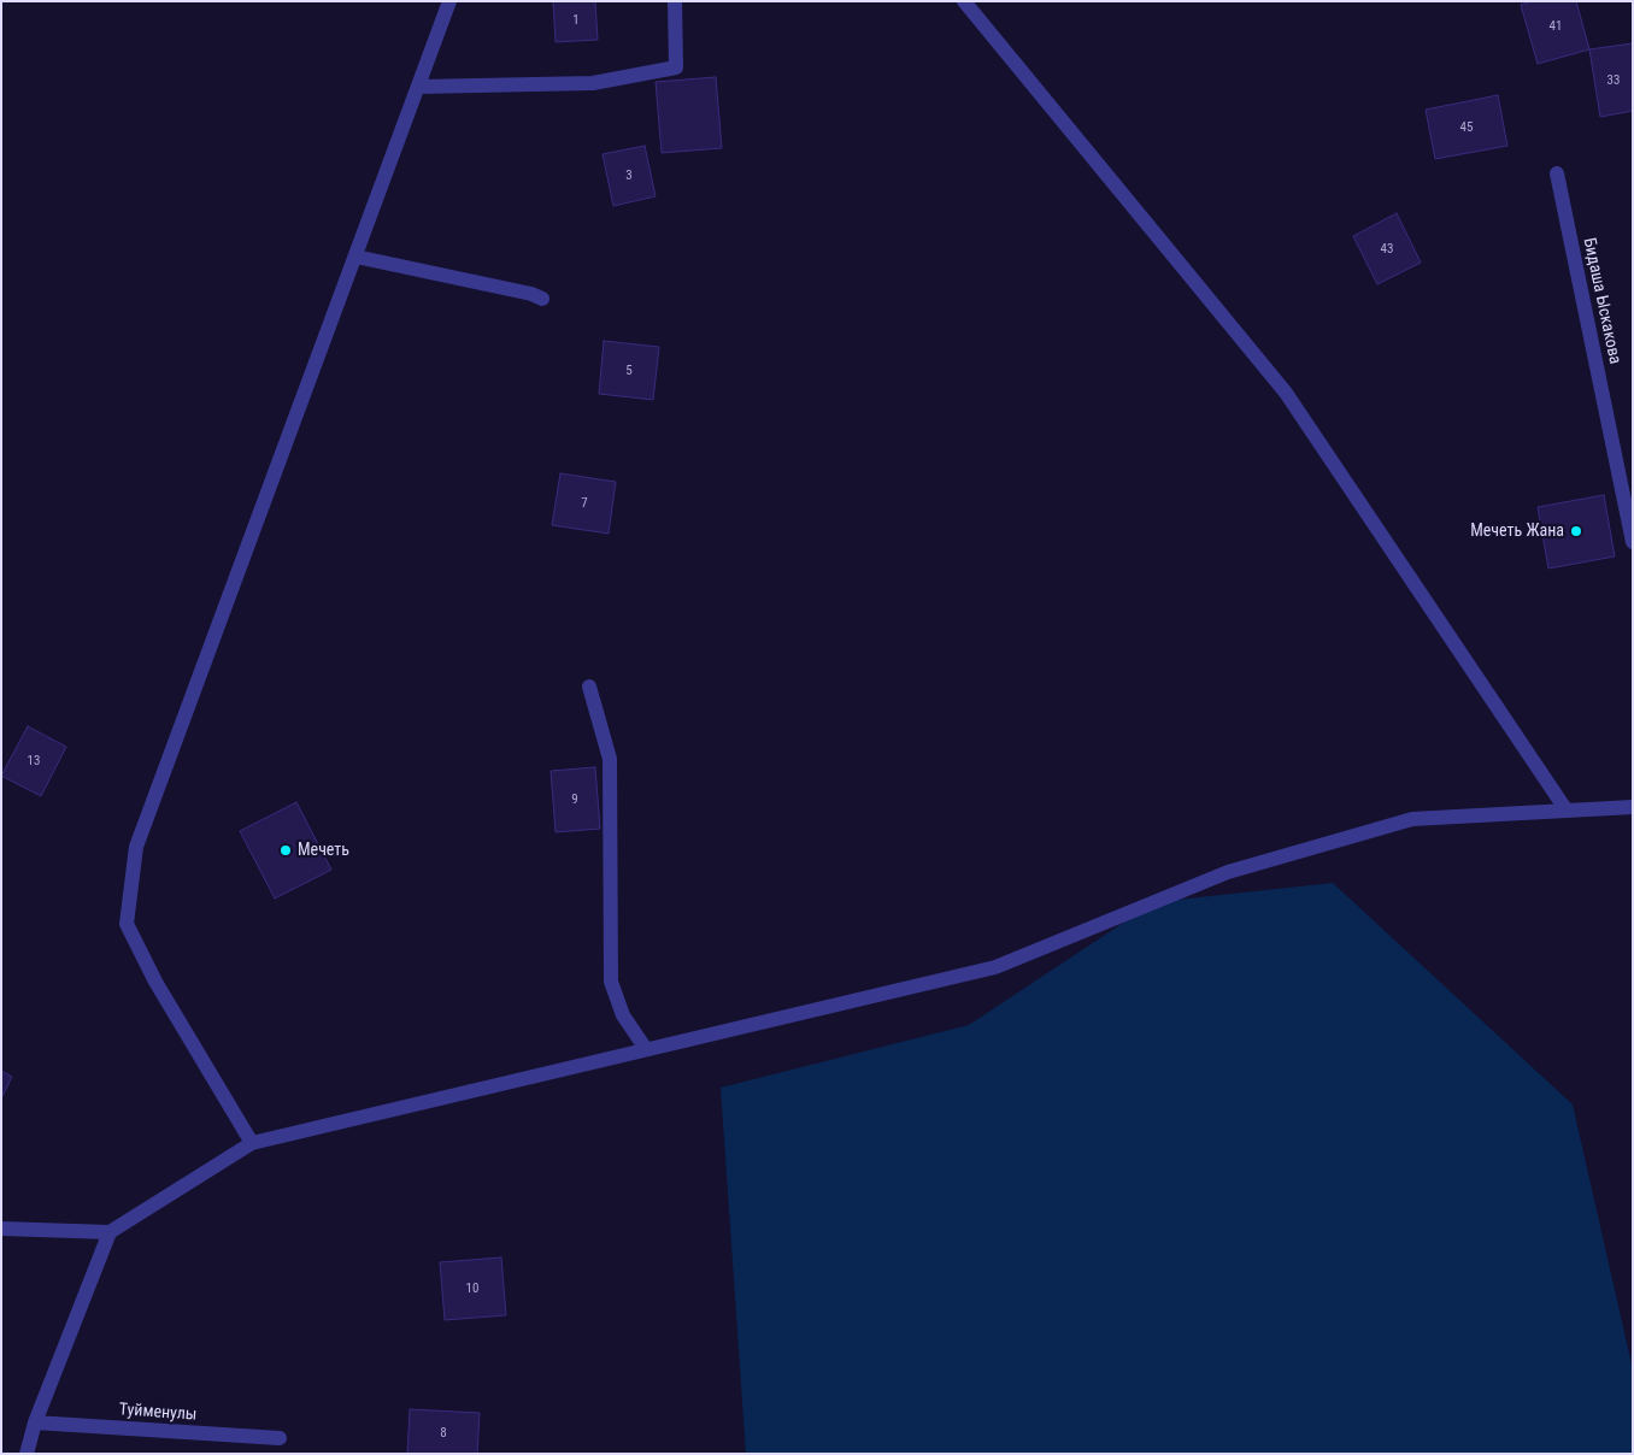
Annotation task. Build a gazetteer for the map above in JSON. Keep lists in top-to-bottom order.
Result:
{
  "streets": {
    "street": ["Бидаша Ыскакова", "Туйменулы"]
  },
  "places": ["Мечеть Жана", "Мечеть"],
  "house_numbers": [
    "1",
    "41",
    "33",
    "45",
    "3",
    "43",
    "5",
    "7",
    "13",
    "9",
    "10",
    "8"
  ]
}
